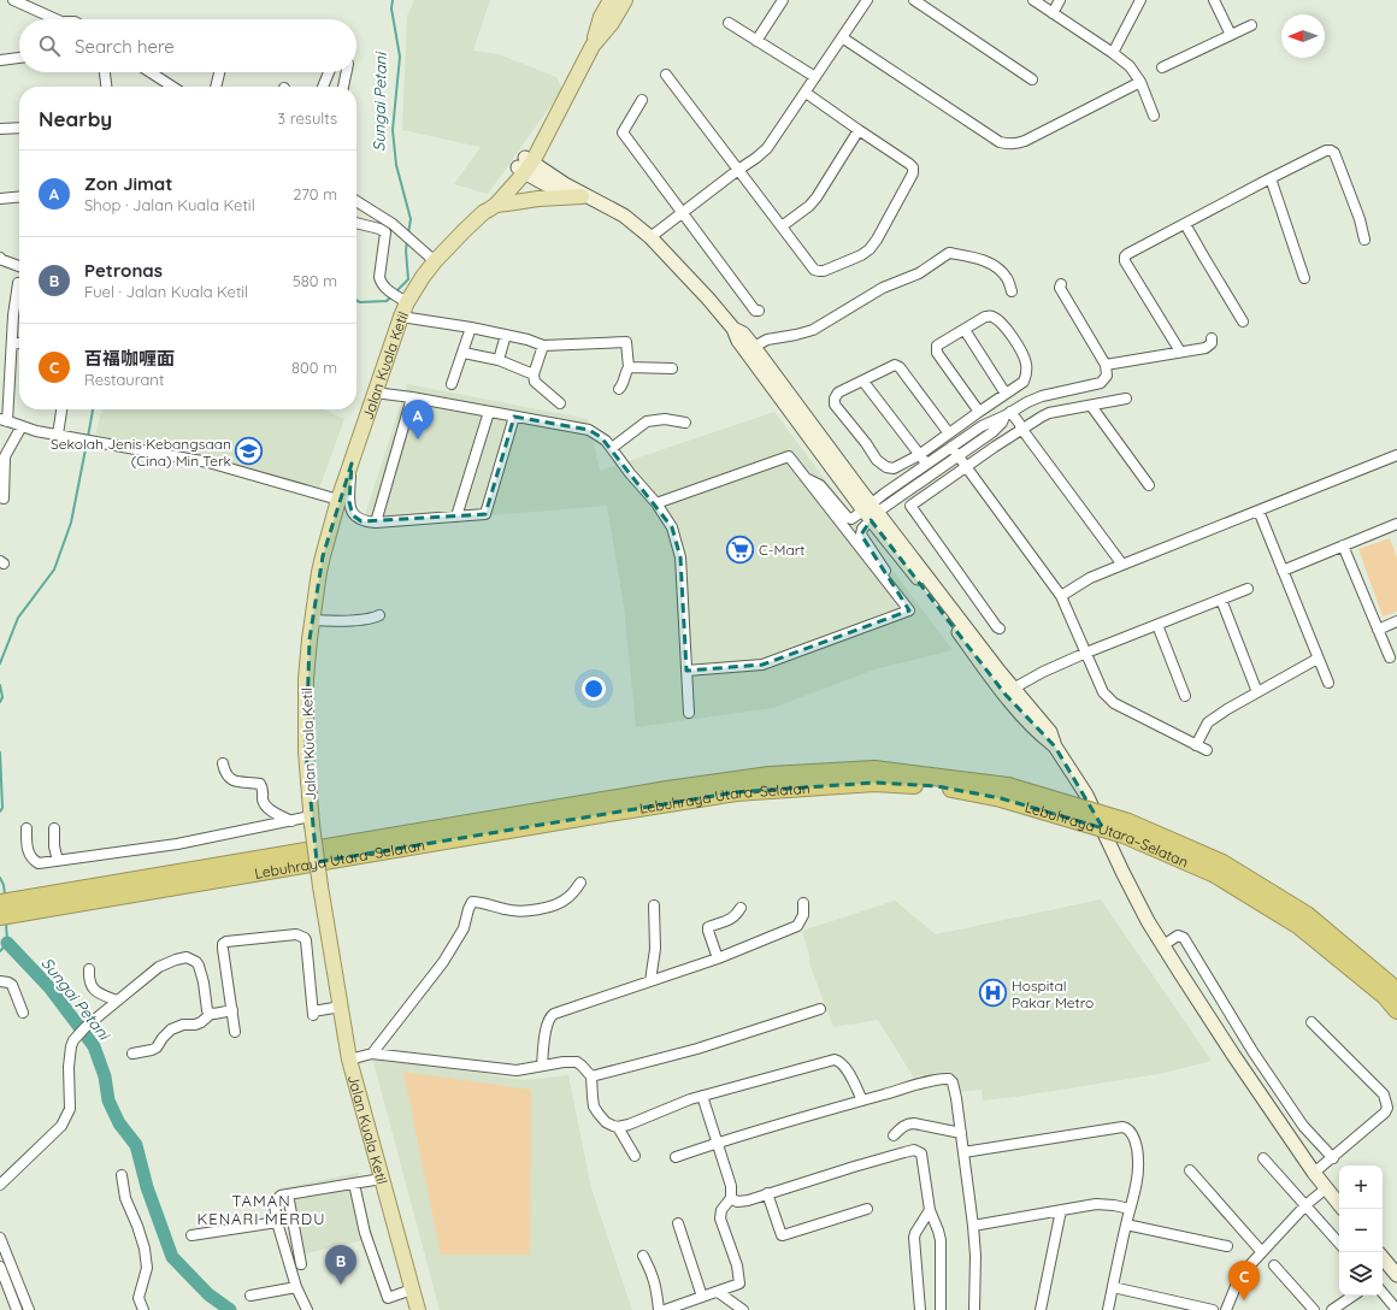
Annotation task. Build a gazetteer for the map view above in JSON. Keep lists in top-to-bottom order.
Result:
{
  "streets": {
    "highway": ["Lebuhraya Utara–Selatan"],
    "main road": ["Jalan Kuala Ketil"]
  },
  "districts": ["TAMAN KENARI MERDU"],
  "water": ["Sungai Petani"],
  "places": {
    "school or university": ["Sekolah Jenis Kebangsaan (Cina) Min Terk"],
    "supermarket": ["C-Mart"],
    "hospital": ["Hospital Pakar Metro"]
  },
  "north": "left",
  "page": {
    "search": "Search here",
    "heading": ["Nearby", "3 results"],
    "list": [
      {
        "mark": "A",
        "name": "Zon Jimat",
        "note": "Shop · Jalan Kuala Ketil",
        "value": "270 m"
      },
      {
        "mark": "B",
        "name": "Petronas",
        "note": "Fuel · Jalan Kuala Ketil",
        "value": "580 m"
      },
      {
        "mark": "C",
        "name": "百福咖喱面",
        "note": "Restaurant",
        "value": "800 m"
      }
    ],
    "pins": ["A", "B", "C"],
    "map_buttons": ["+", "−"]
  }
}
